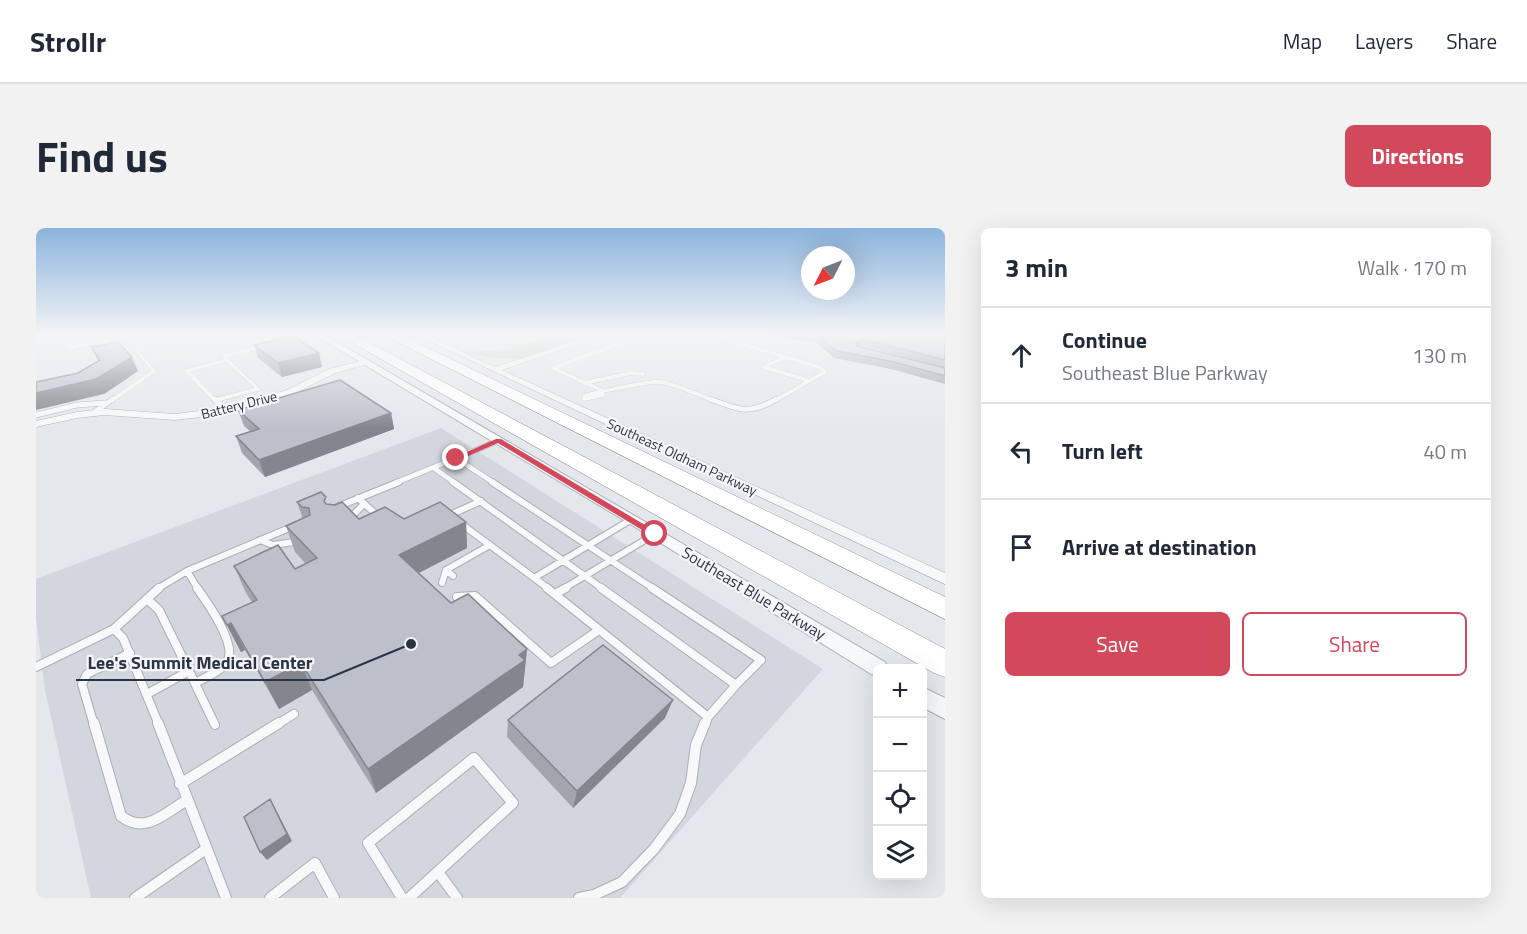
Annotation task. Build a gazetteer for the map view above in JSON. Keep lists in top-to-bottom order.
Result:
{
  "streets": {
    "street": ["Battery Drive", "Southeast Oldham Parkway", "Southeast Blue Parkway"]
  },
  "places": ["Lee's Summit Medical Center"],
  "north": "bottom left",
  "page": {
    "header": "Strollr",
    "nav": ["Map", "Layers", "Share"],
    "title": "Find us",
    "buttons": [
      "Directions",
      ["Save", "Share"]
    ],
    "heading": ["3 min", "Walk · 170 m"],
    "list": [
      ["Continue", "Southeast Blue Parkway", "130 m"],
      ["Turn left", "40 m"],
      "Arrive at destination"
    ],
    "map_buttons": ["+", "−"]
  }
}
